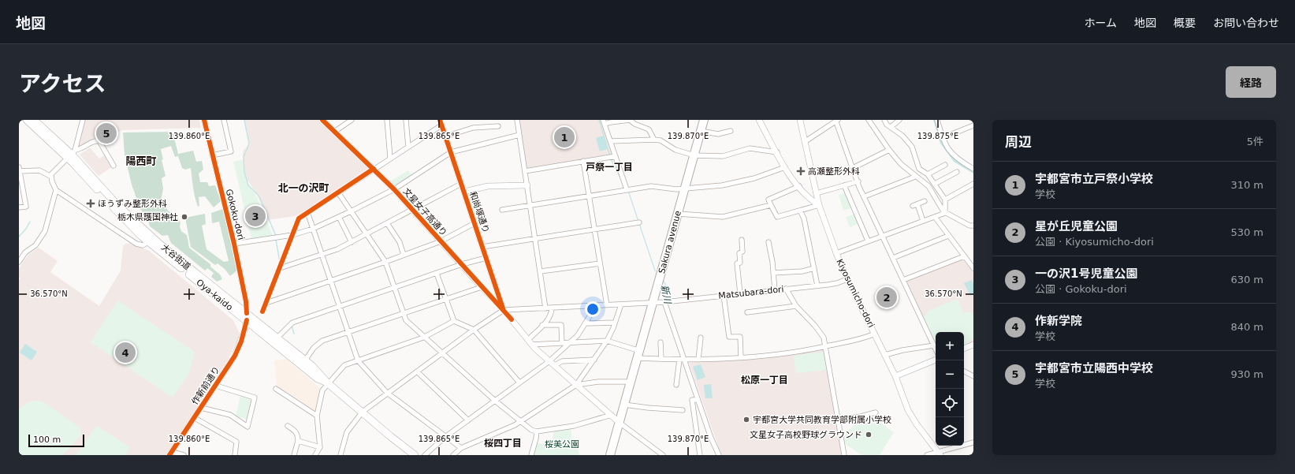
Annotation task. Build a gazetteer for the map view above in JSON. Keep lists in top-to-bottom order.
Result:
{
  "streets": {
    "highway": ["Sakura avenue"],
    "main road": ["大谷街道"],
    "street": [
      "文星女子高通り",
      "和尚塚通り",
      "Gokoku-dori",
      "Matsubara-dori",
      "Kiyosumicho-dori",
      "作新前通り"
    ]
  },
  "crossings": [
    ["文星女子高通り", "和尚塚通り"],
    ["文星女子高通り", "Sakura avenue"],
    ["文星女子高通り", "Matsubara-dori"],
    ["和尚塚通り", "Matsubara-dori"],
    ["Gokoku-dori", "大谷街道"],
    ["Gokoku-dori", "作新前通り"],
    ["Sakura avenue", "Matsubara-dori"],
    ["大谷街道", "作新前通り"],
    ["Matsubara-dori", "Kiyosumicho-dori"]
  ],
  "districts": [
    "陽西町",
    "戸祭一丁目",
    "北一の沢町",
    "松原一丁目",
    "桜四丁目"
  ],
  "water": ["新川"],
  "parks": ["桜美公園"],
  "places": {
    "health": ["高瀬整形外科", "ほうずみ整形外科"],
    "other": ["栃木県護国神社", "宇都宮大学共同教育学部附属小学校", "文星女子高校野球グラウンド"]
  },
  "scale_bar": "100 m",
  "page": {
    "header": "地図",
    "nav": [
      "ホーム",
      "地図",
      "概要",
      "お問い合わせ"
    ],
    "title": "アクセス",
    "buttons": "経路",
    "heading": ["周辺", "5件"],
    "pins": [
      "5",
      "1",
      "3",
      "2",
      "4"
    ],
    "list": [
      {
        "mark": "1",
        "name": "宇都宮市立戸祭小学校",
        "note": "学校",
        "value": "310 m"
      },
      {
        "mark": "2",
        "name": "星が丘児童公園",
        "note": "公園 · Kiyosumicho-dori",
        "value": "530 m"
      },
      {
        "mark": "3",
        "name": "一の沢1号児童公園",
        "note": "公園 · Gokoku-dori",
        "value": "630 m"
      },
      {
        "mark": "4",
        "name": "作新学院",
        "note": "学校",
        "value": "840 m"
      },
      {
        "mark": "5",
        "name": "宇都宮市立陽西中学校",
        "note": "学校",
        "value": "930 m"
      }
    ],
    "map_buttons": ["+", "−"],
    "scale": "100 m"
  },
  "coordinates": [
    "139.860°E",
    "139.865°E",
    "139.870°E",
    "139.875°E",
    "36.570°N"
  ]
}
